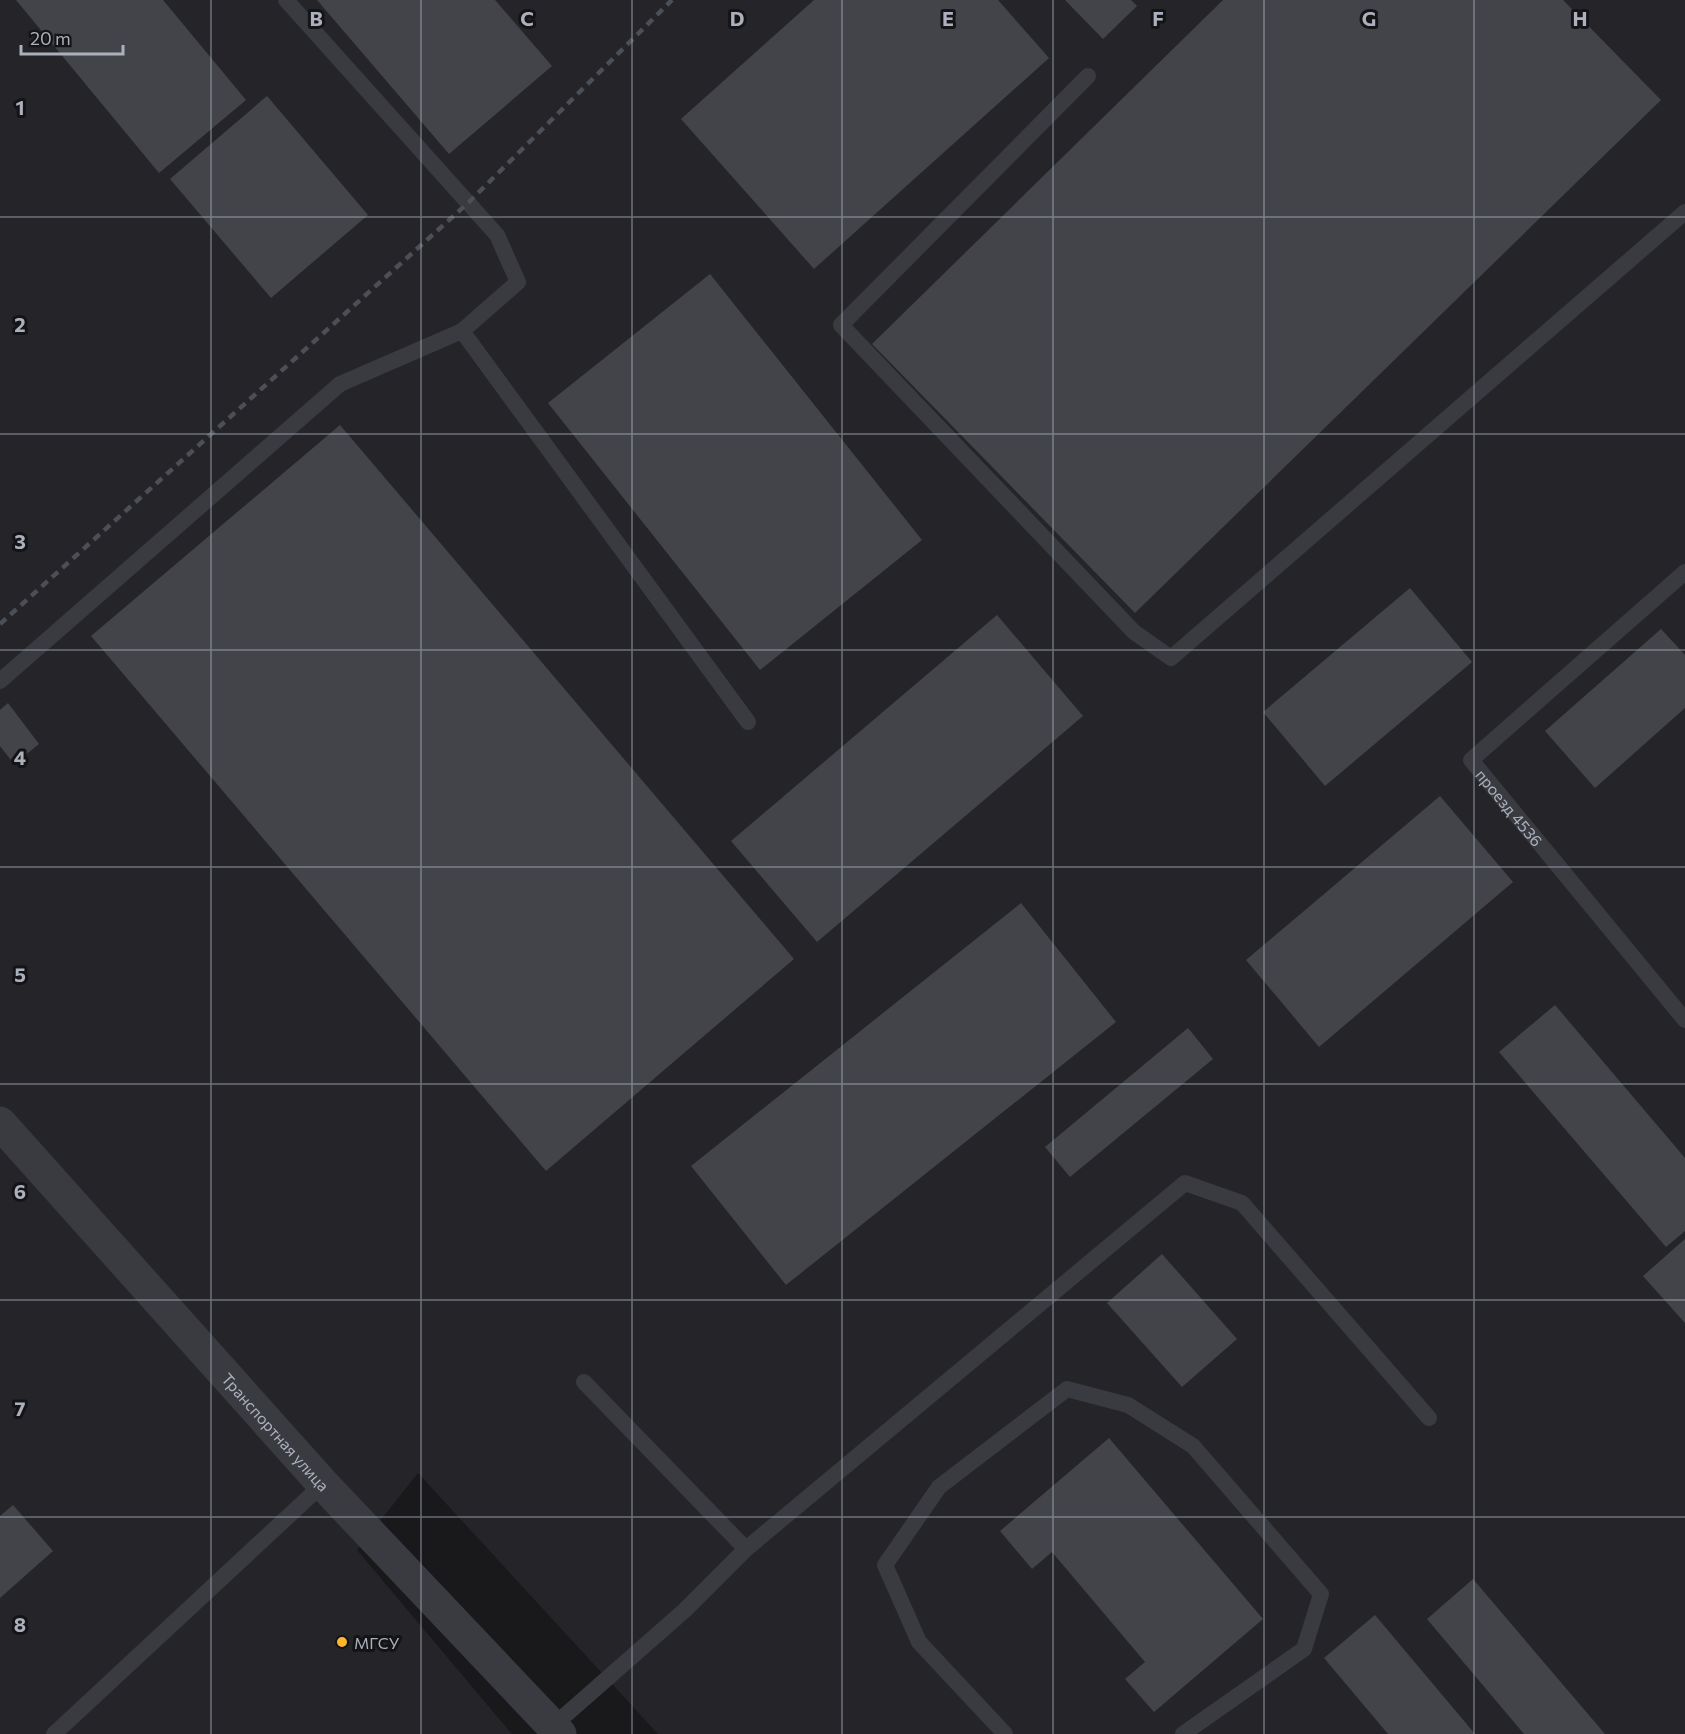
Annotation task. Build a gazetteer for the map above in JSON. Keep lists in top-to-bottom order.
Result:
{
  "streets": {
    "street": ["Транспортная улица"],
    "lane": ["проезд 4536"]
  },
  "places": ["МГСУ"],
  "scale_bar": "20 m",
  "grid": {
    "columns": [
      "B",
      "C",
      "D",
      "E",
      "F",
      "G",
      "H"
    ],
    "rows": [
      "1",
      "2",
      "3",
      "4",
      "5",
      "6",
      "7",
      "8"
    ]
  }
}
